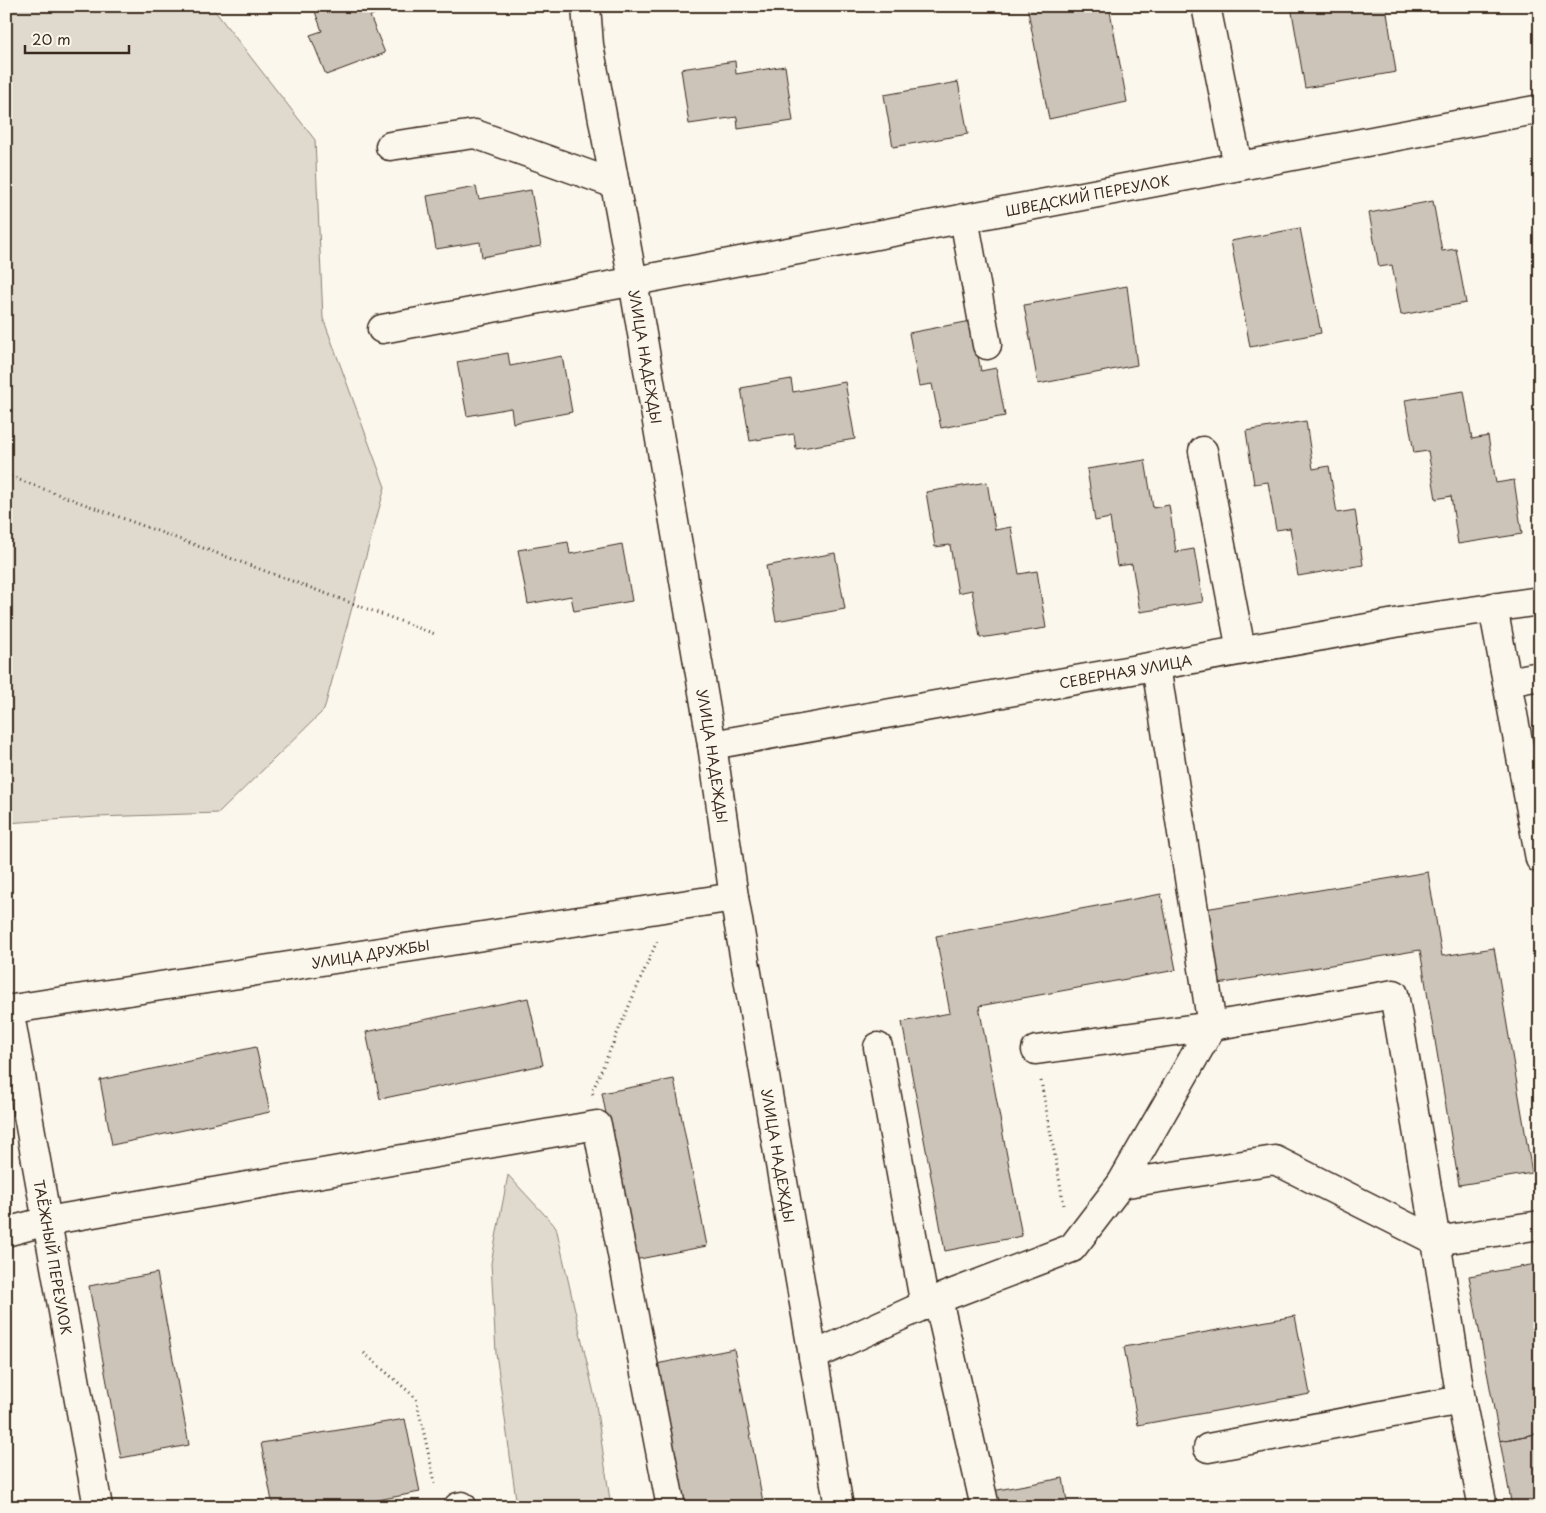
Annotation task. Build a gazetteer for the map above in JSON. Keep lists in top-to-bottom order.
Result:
{
  "streets": {
    "street": [
      "ШВЕДСКИЙ ПЕРЕУЛОК",
      "УЛИЦА НАДЕЖДЫ",
      "СЕВЕРНАЯ УЛИЦА",
      "УЛИЦА ДРУЖБЫ",
      "ТАЁЖНЫЙ ПЕРЕУЛОК"
    ]
  },
  "crossings": [
    ["ШВЕДСКИЙ ПЕРЕУЛОК", "УЛИЦА НАДЕЖДЫ"],
    ["УЛИЦА НАДЕЖДЫ", "СЕВЕРНАЯ УЛИЦА"],
    ["УЛИЦА НАДЕЖДЫ", "УЛИЦА ДРУЖБЫ"],
    ["УЛИЦА ДРУЖБЫ", "ТАЁЖНЫЙ ПЕРЕУЛОК"]
  ],
  "scale_bar": "20 m"
}
